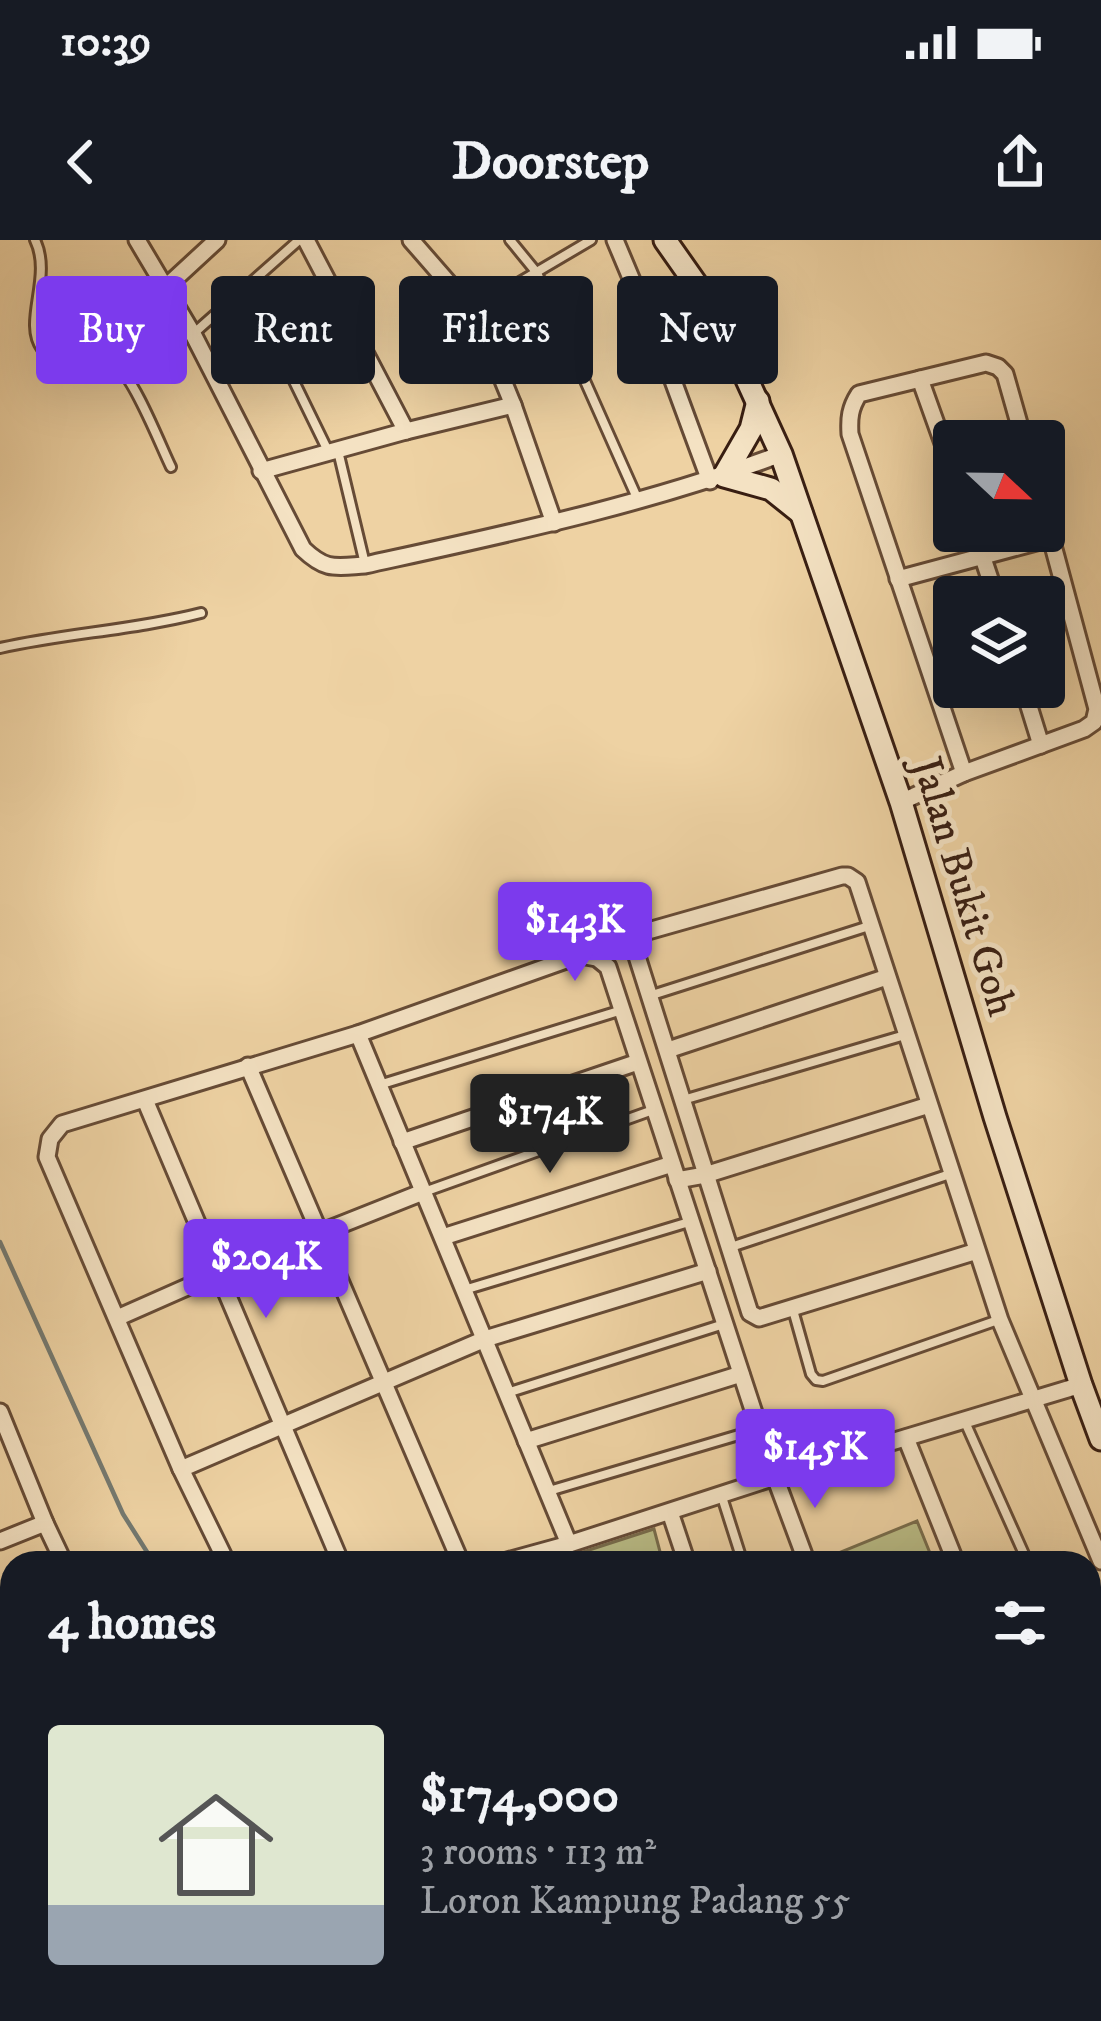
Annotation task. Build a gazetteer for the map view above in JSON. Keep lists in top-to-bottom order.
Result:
{
  "streets": {
    "main road": ["Jalan Bukit Goh"]
  },
  "north": "right",
  "page": {
    "status": "10:39",
    "header": "Doorstep",
    "chip": [
      "Buy",
      "Rent",
      "Filters",
      "New"
    ],
    "price": [
      "$143K",
      "$174K",
      "$204K",
      "$145K"
    ],
    "heading": "4 homes",
    "list": [
      {
        "name": "$174,000",
        "note": "3 rooms · 113 m² · Loron Kampung Padang 55"
      }
    ]
  }
}
